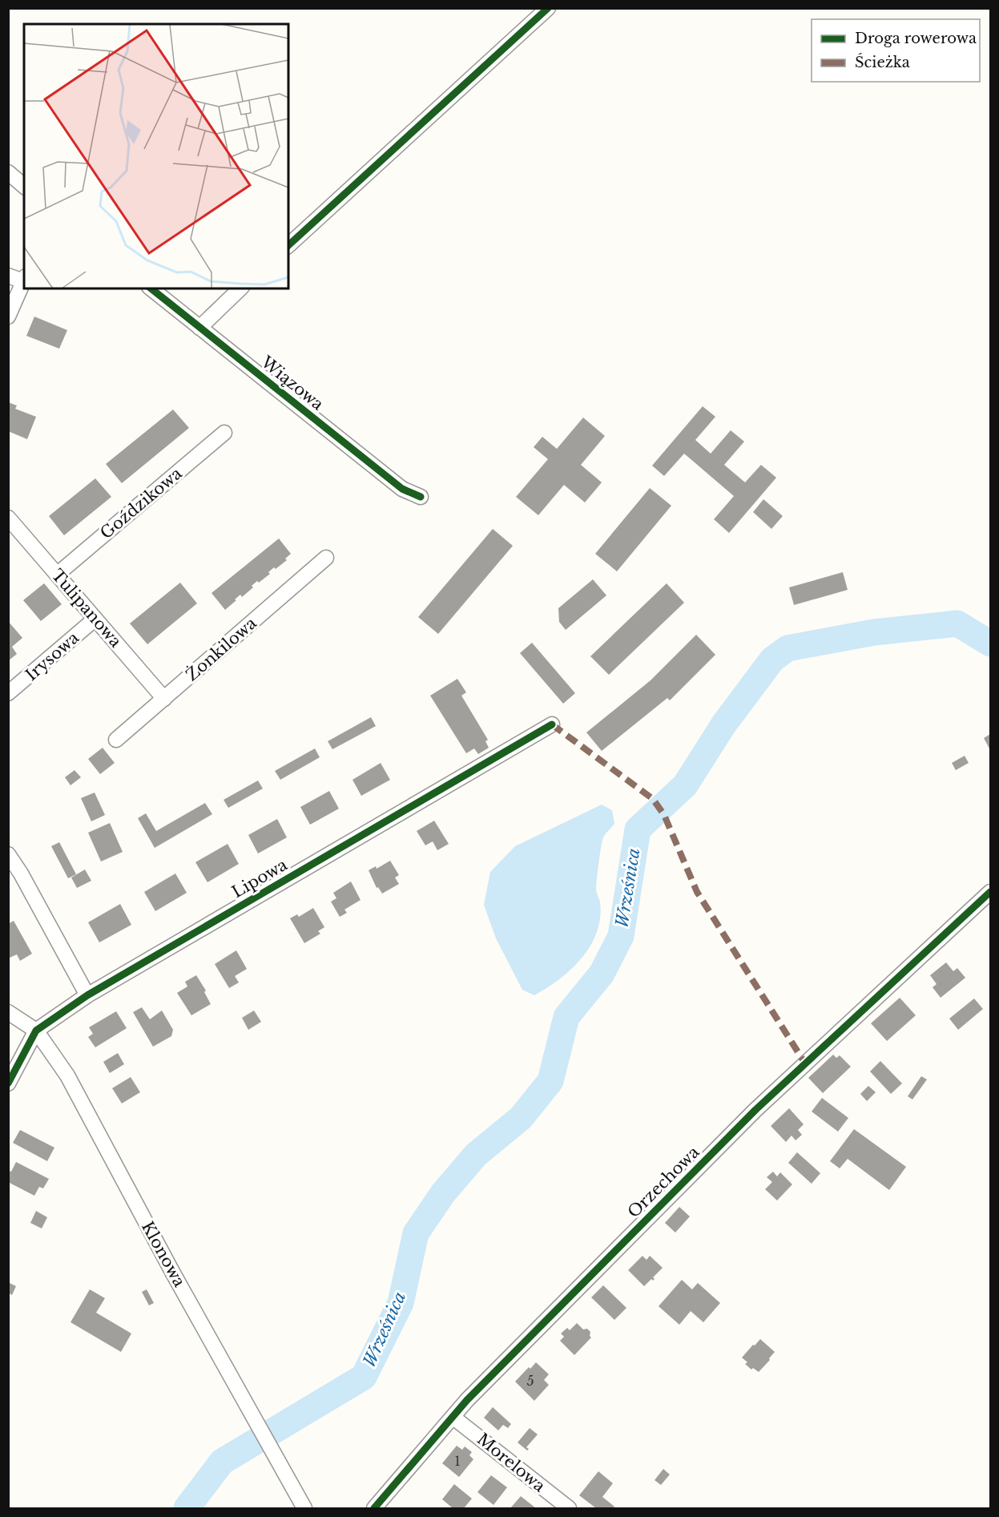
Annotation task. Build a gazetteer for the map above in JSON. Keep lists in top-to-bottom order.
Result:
{
  "streets": {
    "street": [
      "Wiązowa",
      "Goździkowa",
      "Tulipanowa",
      "Żonkilowa",
      "Irysowa",
      "Lipowa",
      "Orzechowa",
      "Klonowa",
      "Morelowa"
    ]
  },
  "crossings": [
    ["Goździkowa", "Tulipanowa"],
    ["Tulipanowa", "Żonkilowa"],
    ["Tulipanowa", "Irysowa"],
    ["Lipowa", "Klonowa"],
    ["Orzechowa", "Morelowa"]
  ],
  "water": ["Wrześnica"],
  "house_numbers": ["5", "1"],
  "legend": ["Droga rowerowa", "Ścieżka"]
}
